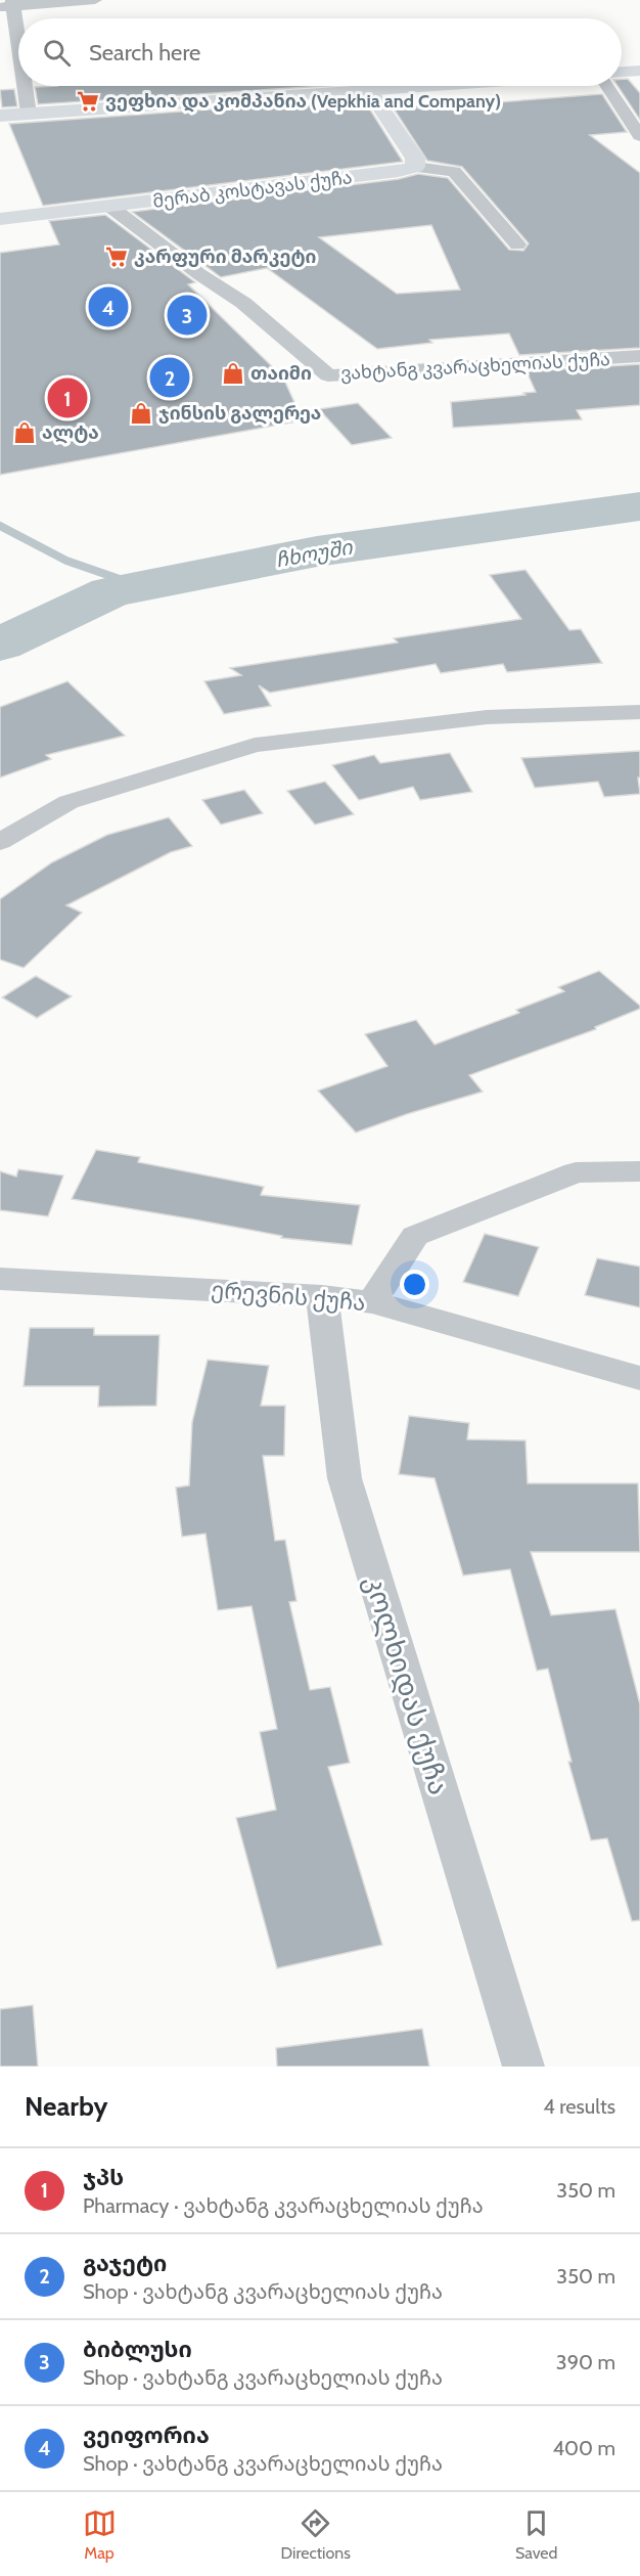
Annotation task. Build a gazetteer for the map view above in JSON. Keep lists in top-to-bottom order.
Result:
{
  "streets": {
    "main road": ["მერაბ კოსტავას ქუჩა"],
    "street": ["ვახტანგ კვარაცხელიას ქუჩა", "ერევნის ქუჩა", "კოლხიდას ქუჩა"]
  },
  "crossings": [
    ["მერაბ კოსტავას ქუჩა", "ვახტანგ კვარაცხელიას ქუჩა"],
    ["ერევნის ქუჩა", "კოლხიდას ქუჩა"]
  ],
  "water": ["ჩხოუში"],
  "places": {
    "supermarket": ["ვეფხია და კომპანია (Vepkhia and Company)", "კარფური მარკეტი"],
    "shop": ["თაიმი", "ჯინსის გალერეა", "ალტა"]
  },
  "page": {
    "search": "Search here",
    "pins": [
      "4",
      "3",
      "2",
      "1"
    ],
    "heading": ["Nearby", "4 results"],
    "list": [
      {
        "mark": "1",
        "name": "ჯპს",
        "note": "Pharmacy · ვახტანგ კვარაცხელიას ქუჩა",
        "value": "350 m"
      },
      {
        "mark": "2",
        "name": "გაჯეტი",
        "note": "Shop · ვახტანგ კვარაცხელიას ქუჩა",
        "value": "350 m"
      },
      {
        "mark": "3",
        "name": "ბიბლუსი",
        "note": "Shop · ვახტანგ კვარაცხელიას ქუჩა",
        "value": "390 m"
      },
      {
        "mark": "4",
        "name": "ვეიფორია",
        "note": "Shop · ვახტანგ კვარაცხელიას ქუჩა",
        "value": "400 m"
      }
    ],
    "nav": ["Map", "Directions", "Saved"]
  }
}
